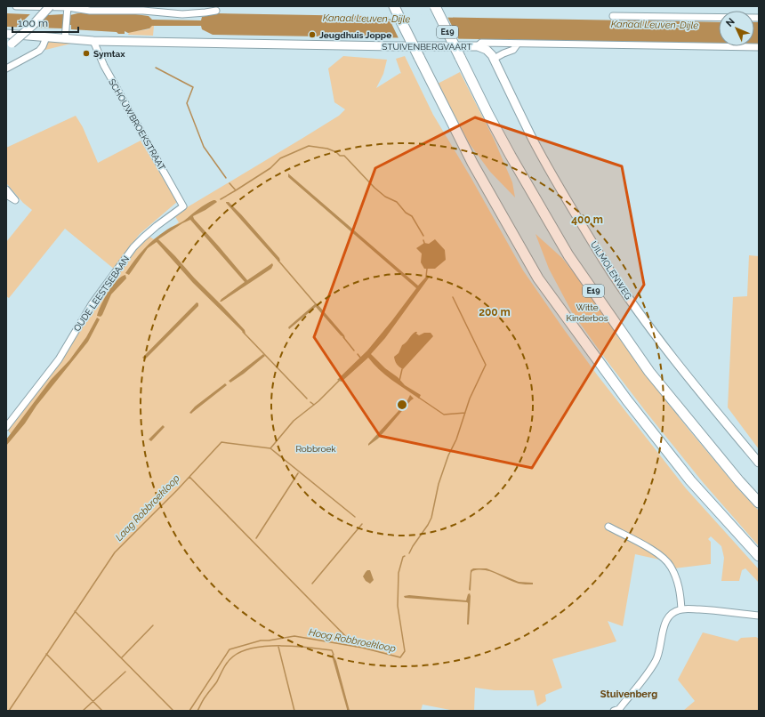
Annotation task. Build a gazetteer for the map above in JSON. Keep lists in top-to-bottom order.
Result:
{
  "streets": {
    "highway": ["E19"],
    "main road": ["STUIVENBERGVAART", "UILMOLENWEG"],
    "street": ["SCHOUWBROEKSTRAAT", "OUDE LEESTSEBAAN"]
  },
  "crossings": [
    ["STUIVENBERGVAART", "SCHOUWBROEKSTRAAT"],
    ["STUIVENBERGVAART", "UILMOLENWEG"],
    ["SCHOUWBROEKSTRAAT", "OUDE LEESTSEBAAN"]
  ],
  "districts": ["Stuivenberg"],
  "water": ["Kanaal Leuven-Dijle", "Laag Robbroekloop", "Hoog Robbroekloop"],
  "parks": ["Witte Kinderbos", "Robbroek"],
  "places": ["Jeugdhuis Joppe", "Symtax"],
  "scale_bar": "100 m",
  "north": "top left",
  "rings": ["400 m", "200 m"]
}
